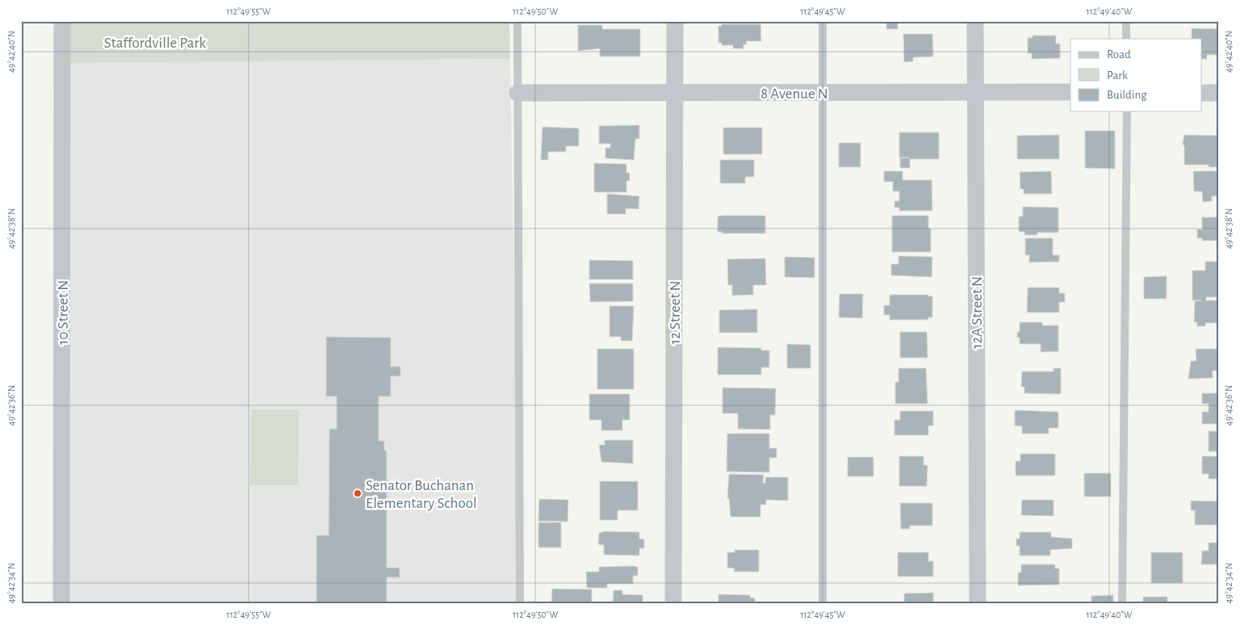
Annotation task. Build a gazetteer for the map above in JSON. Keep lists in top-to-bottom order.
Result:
{
  "streets": {
    "street": [
      "8 Avenue N",
      "10 Street N",
      "12 Street N",
      "12A Street N"
    ]
  },
  "crossings": [
    ["8 Avenue N", "12 Street N"],
    ["8 Avenue N", "12A Street N"]
  ],
  "parks": ["Staffordville Park"],
  "places": ["Senator Buchanan Elementary School"],
  "legend": ["Road", "Park", "Building"],
  "coordinates": [
    "112°49'55\"W",
    "112°49'50\"W",
    "112°49'45\"W",
    "112°49'40\"W",
    "49°42'40\"N",
    "49°42'38\"N",
    "49°42'36\"N",
    "49°42'34\"N"
  ]
}
